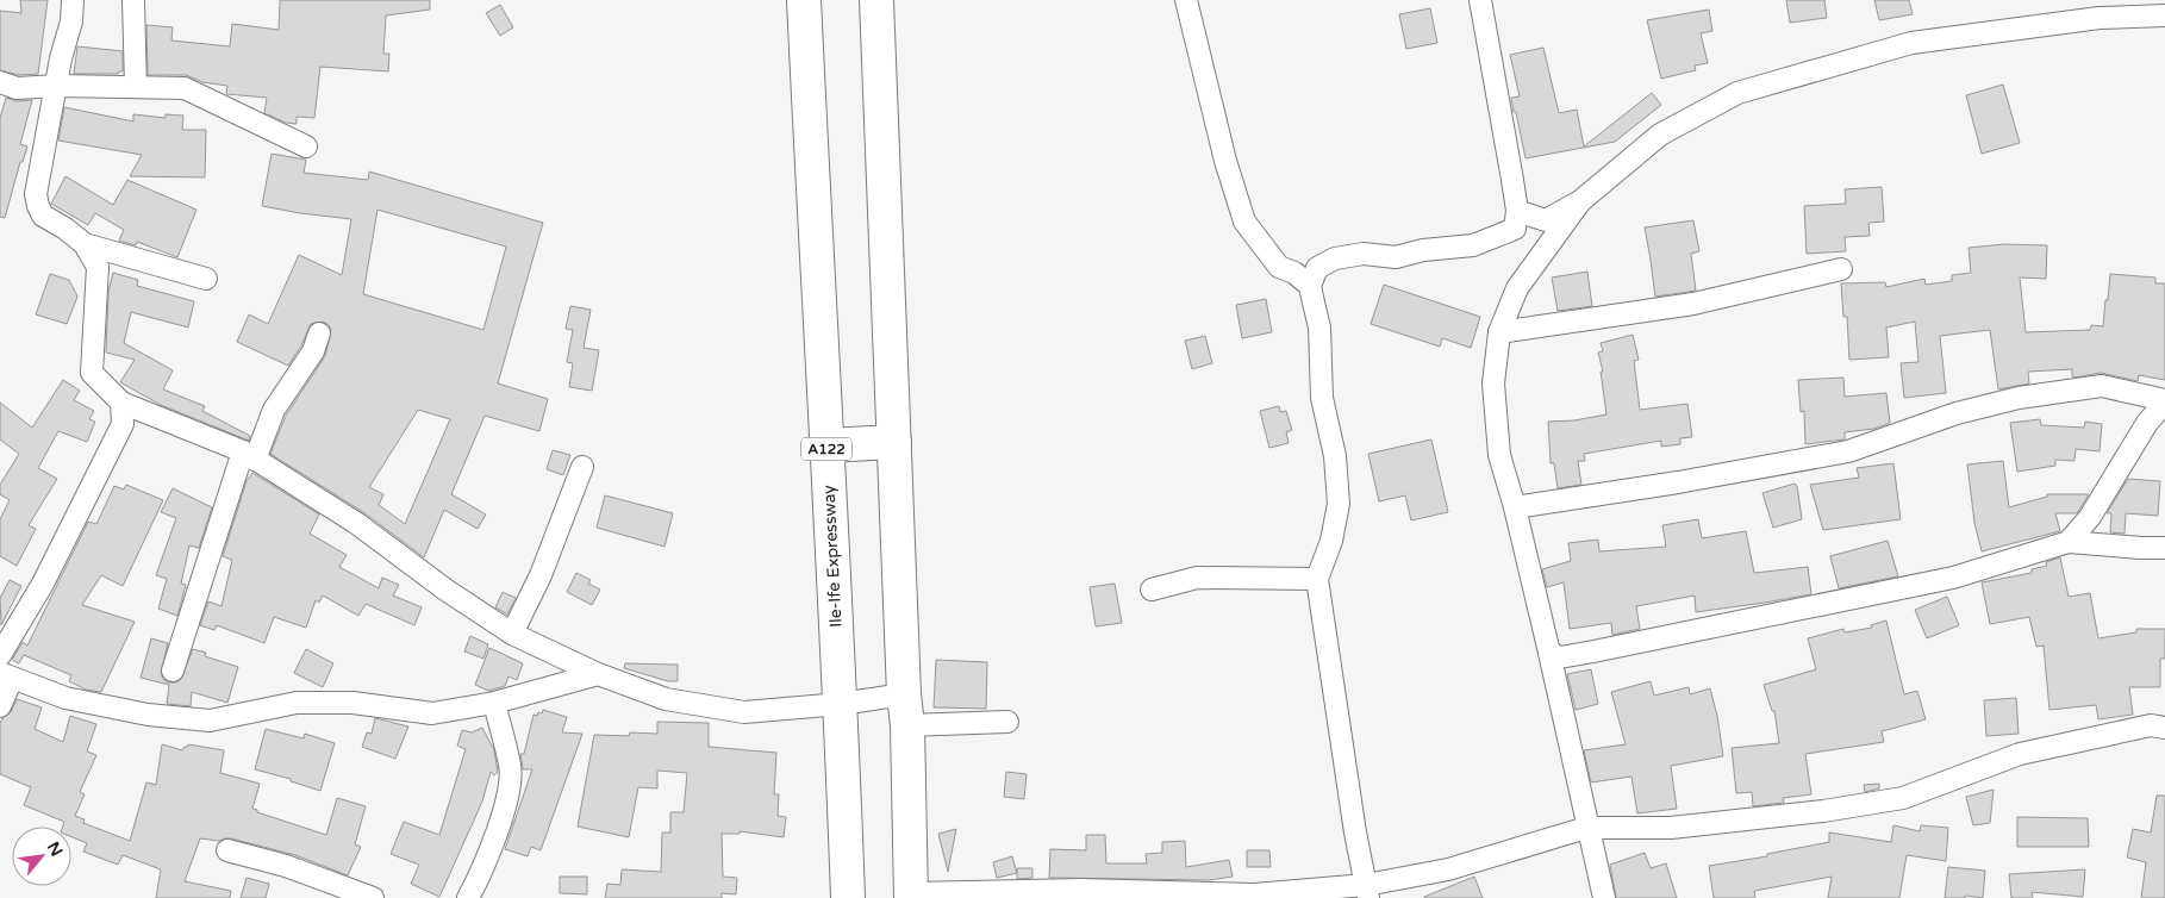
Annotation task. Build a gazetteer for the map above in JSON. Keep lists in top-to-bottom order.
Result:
{
  "streets": {
    "highway": ["A122", "Ile-Ife Expressway"]
  },
  "north": "top right"
}
